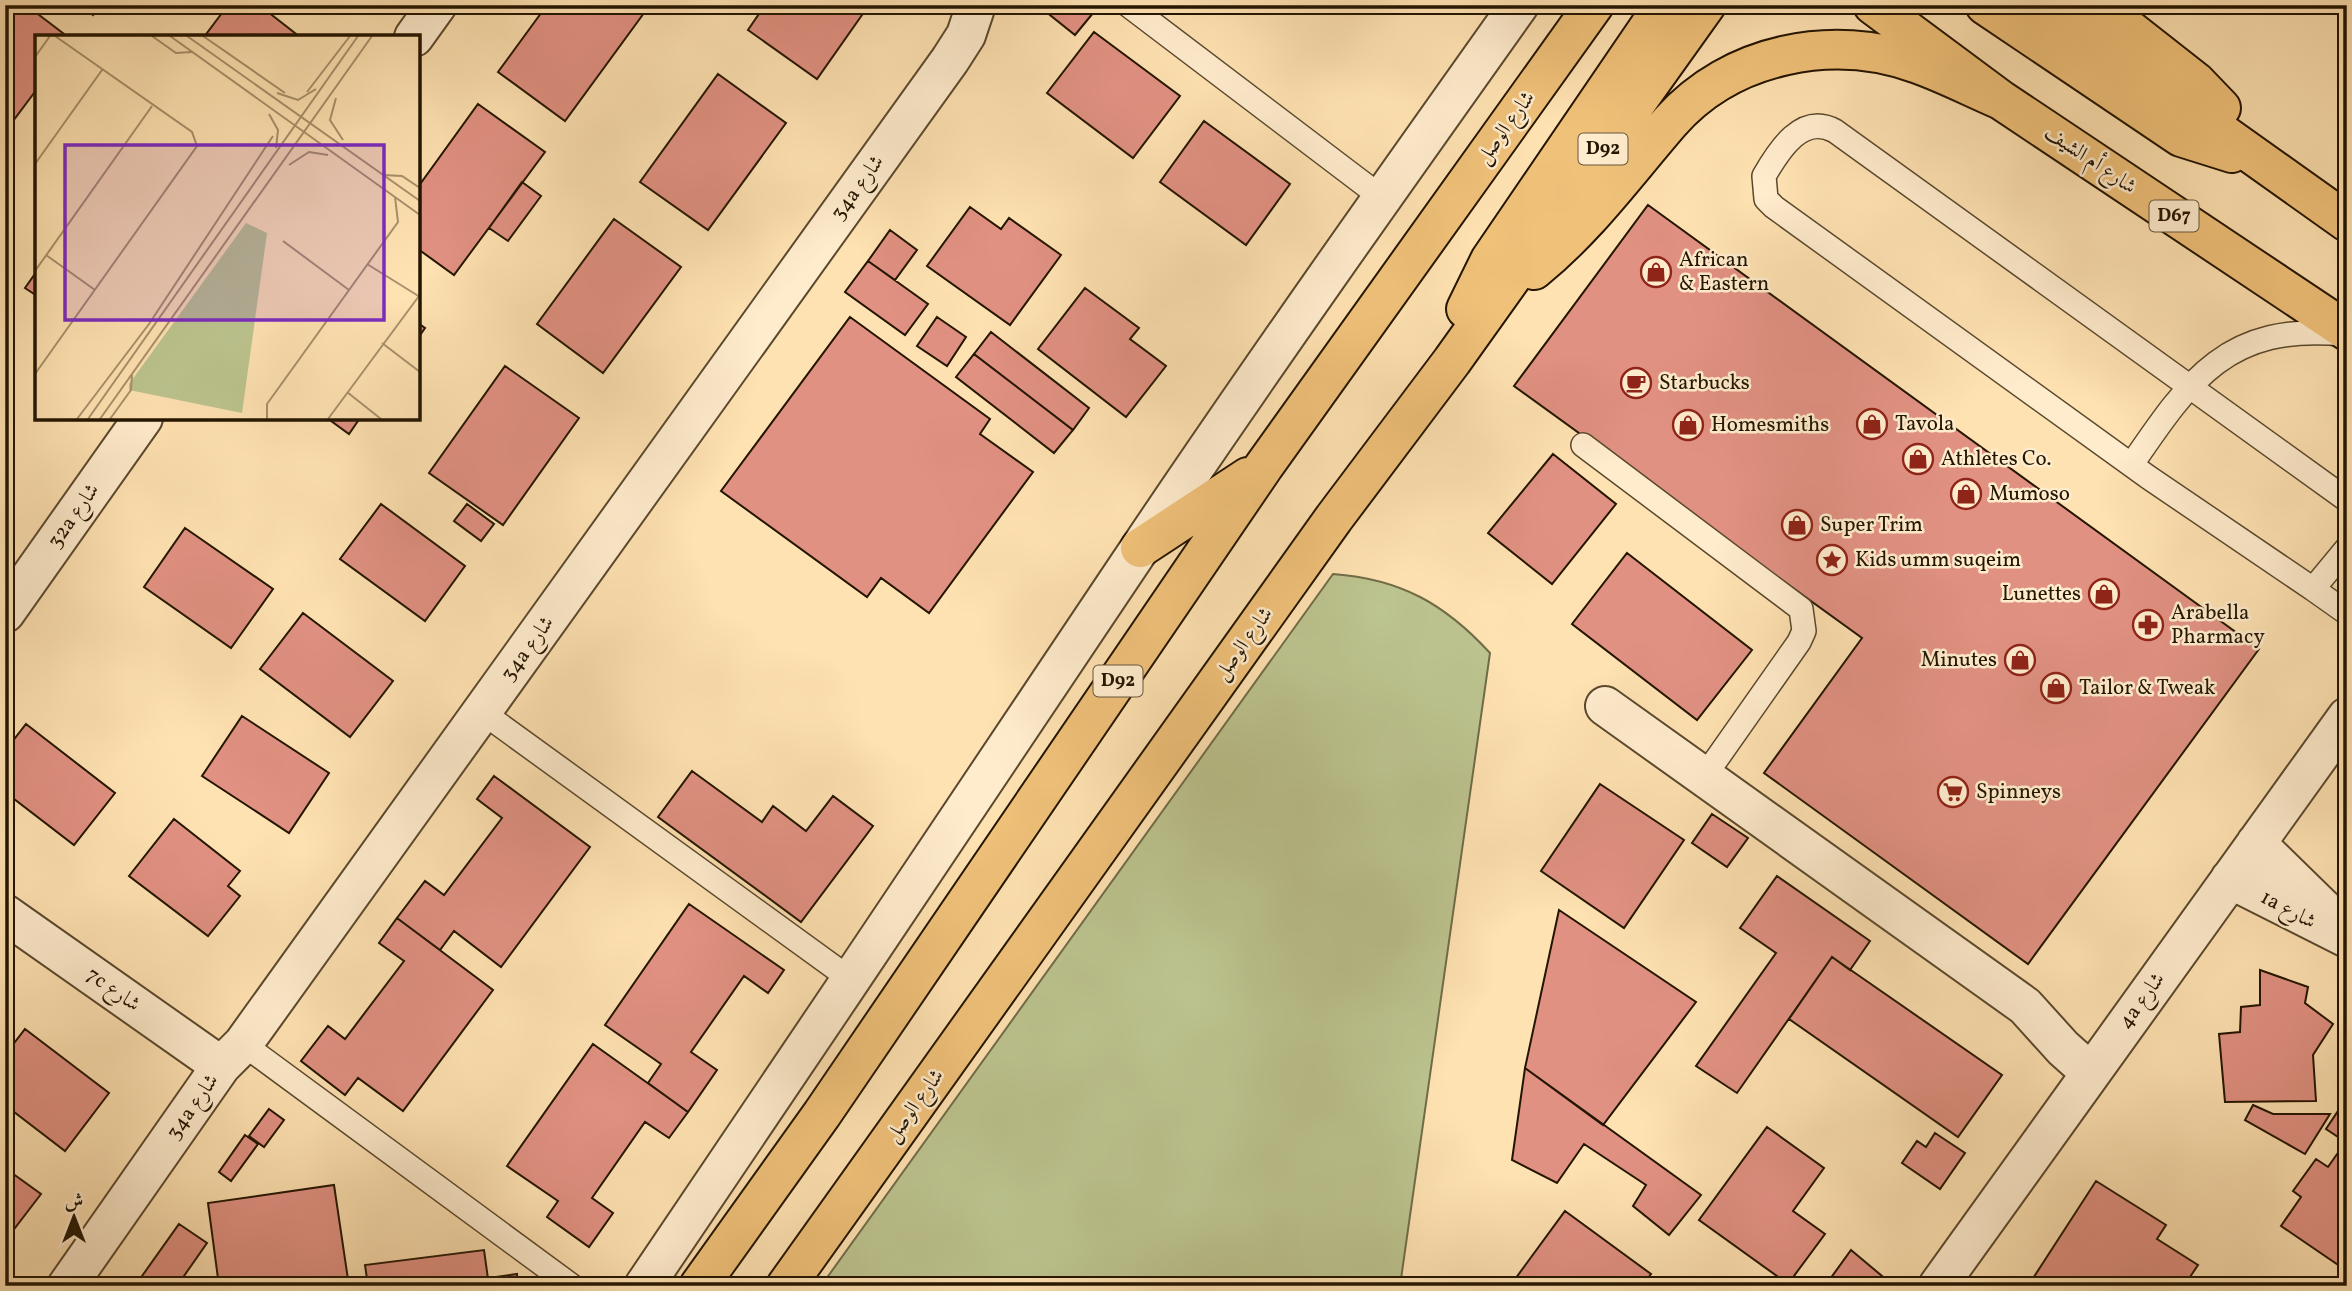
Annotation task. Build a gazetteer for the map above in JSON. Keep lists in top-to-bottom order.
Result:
{
  "streets": {
    "main road": [
      "شارع الوصل",
      "D92",
      "شارع أم الشيف",
      "D67"
    ],
    "street": [
      "34a شارع",
      "32a شارع",
      "1a شارع",
      "7c شارع",
      "4a شارع"
    ]
  },
  "crossings": [
    ["34a شارع", "7c شارع"],
    ["1a شارع", "4a شارع"]
  ],
  "places": {
    "shop": [
      "African & Eastern",
      "Tavola",
      "Homesmiths",
      "Athletes Co.",
      "Mumoso",
      "Super Trim",
      "Lunettes",
      "Minutes",
      "Tailor & Tweak"
    ],
    "cafe": ["Starbucks"],
    "place": ["Kids umm suqeim"],
    "pharmacy": ["Arabella Pharmacy"],
    "supermarket": ["Spinneys"]
  },
  "north": "top"
}
